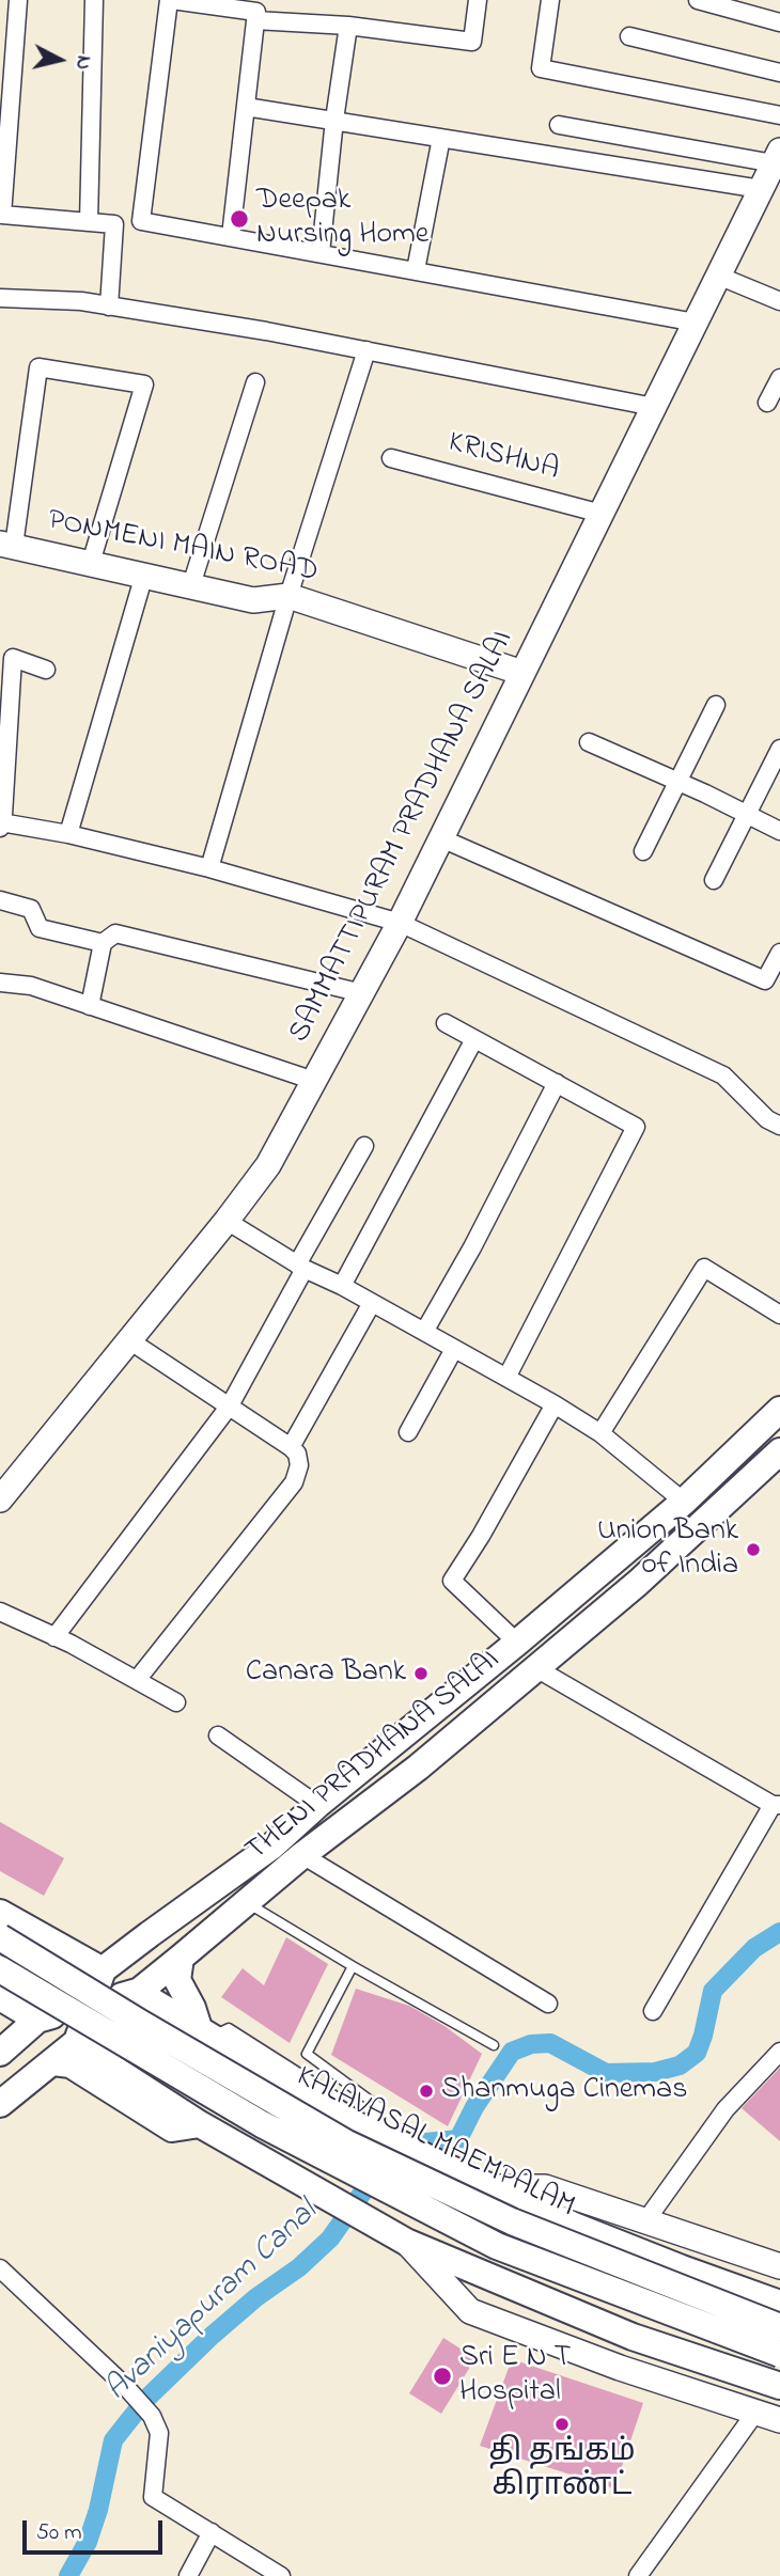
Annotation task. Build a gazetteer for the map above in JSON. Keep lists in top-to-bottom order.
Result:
{
  "streets": {
    "main road": ["THENI PRADHANA SALAI", "KALAVASAL MAEMPALAM"],
    "street": ["KRISHNA", "PONMENI MAIN ROAD", "SAMMATTIPURAM PRADHANA SALAI"]
  },
  "crossings": [
    ["KRISHNA", "SAMMATTIPURAM PRADHANA SALAI"],
    ["PONMENI MAIN ROAD", "SAMMATTIPURAM PRADHANA SALAI"]
  ],
  "water": ["Avaniyapuram Canal"],
  "places": [
    "Deepak Nursing Home",
    "Union Bank of India",
    "Canara Bank",
    "Shanmuga Cinemas",
    "Sri E N T Hospital",
    "தி தங்கம் கிராண்ட்"
  ],
  "scale_bar": "50 m",
  "north": "right"
}
